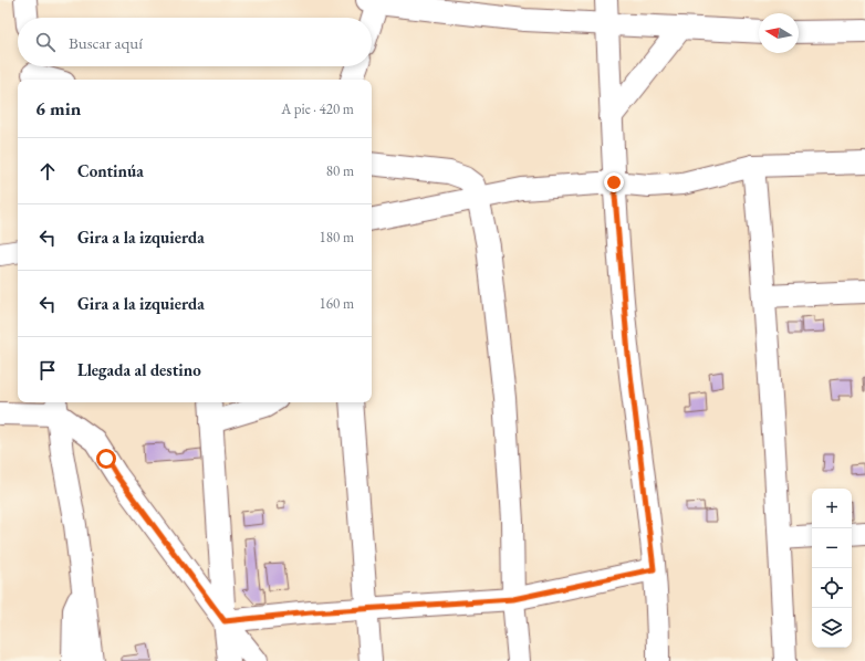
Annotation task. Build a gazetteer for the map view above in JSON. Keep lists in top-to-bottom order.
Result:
{
  "north": "left",
  "page": {
    "search": "Buscar aquí",
    "heading": ["6 min", "A pie · 420 m"],
    "list": [
      ["Continúa", "80 m"],
      ["Gira a la izquierda", "180 m"],
      ["Gira a la izquierda", "160 m"],
      "Llegada al destino"
    ],
    "map_buttons": ["+", "−"]
  }
}
